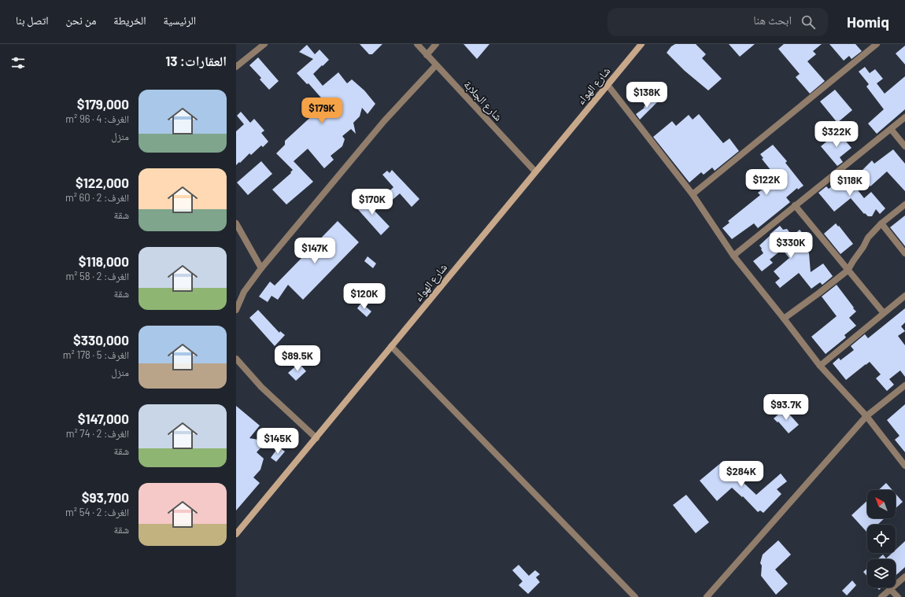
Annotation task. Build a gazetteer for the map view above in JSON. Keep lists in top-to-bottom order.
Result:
{
  "streets": {
    "street": ["شارع الهواء", "شارع الجلابة"]
  },
  "crossings": [
    ["شارع الهواء", "شارع الجلابة"]
  ],
  "north": "top left",
  "page": {
    "header": "Homiq",
    "search": "ابحث هنا",
    "nav": [
      "الرئيسية",
      "الخريطة",
      "من نحن",
      "اتصل بنا"
    ],
    "heading": "العقارات: 13",
    "price": [
      "$138K",
      "$179K",
      "$322K",
      "$122K",
      "$118K",
      "$170K",
      "$330K",
      "$147K",
      "$120K",
      "$89.5K",
      "$93.7K",
      "$145K",
      "$284K"
    ],
    "list": [
      {
        "name": "$179,000",
        "note": "الغرف: 4 · 96 m² · منزل"
      },
      {
        "name": "$122,000",
        "note": "الغرف: 2 · 60 m² · شقة"
      },
      {
        "name": "$118,000",
        "note": "الغرف: 2 · 58 m² · شقة"
      },
      {
        "name": "$330,000",
        "note": "الغرف: 5 · 178 m² · منزل"
      },
      {
        "name": "$147,000",
        "note": "الغرف: 2 · 74 m² · شقة"
      },
      {
        "name": "$93,700",
        "note": "الغرف: 2 · 54 m² · شقة"
      }
    ]
  }
}
